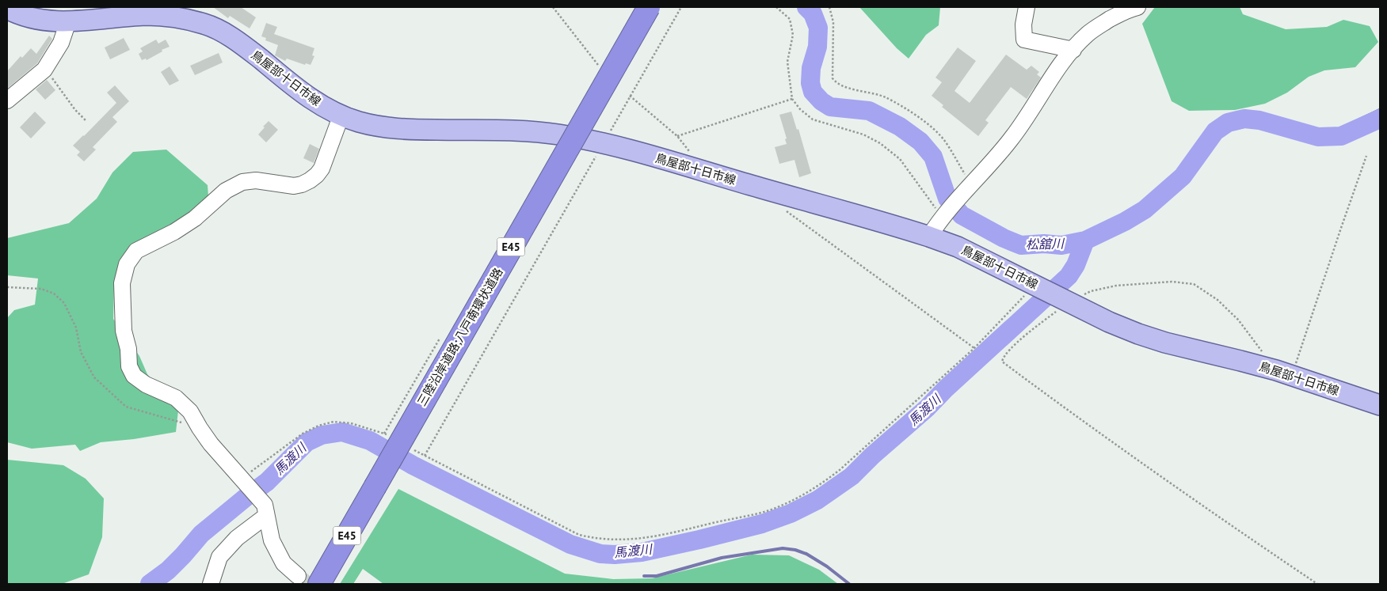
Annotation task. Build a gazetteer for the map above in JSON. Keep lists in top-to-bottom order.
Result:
{
  "streets": {
    "highway": ["E45", "三陸沿岸道路;八戸南環状道路"],
    "main road": ["鳥屋部十日市線"]
  },
  "water": ["松舘川", "馬渡川"]
}
